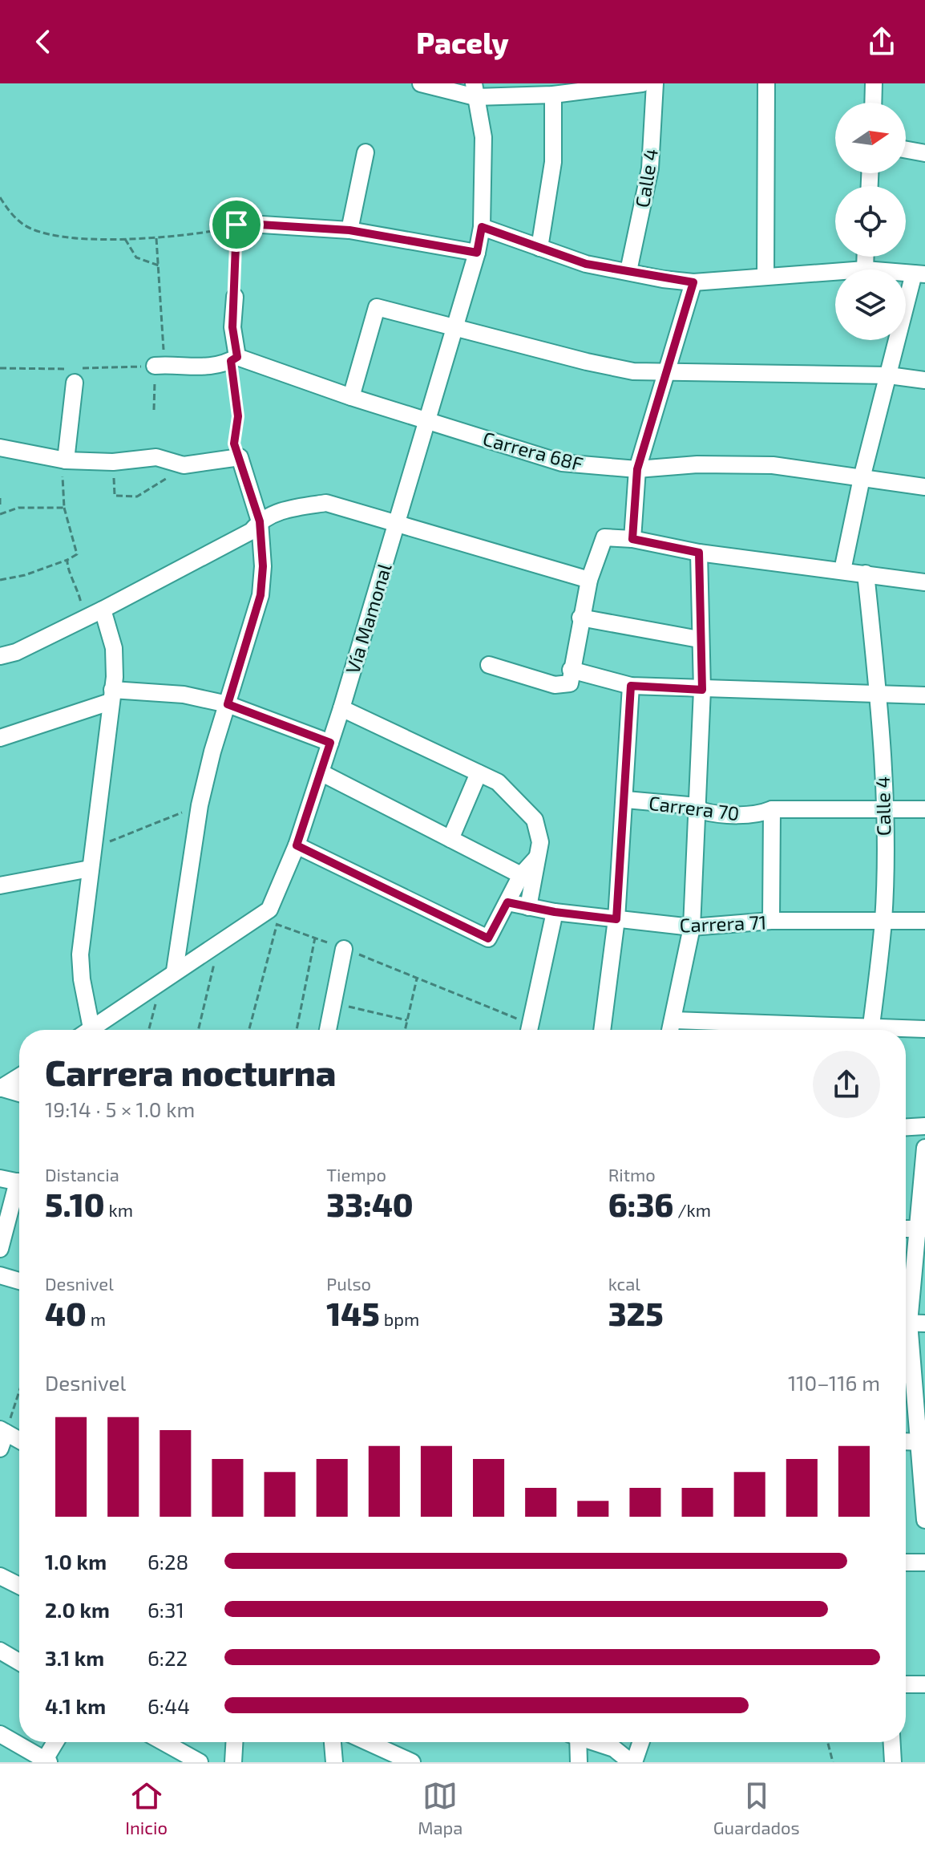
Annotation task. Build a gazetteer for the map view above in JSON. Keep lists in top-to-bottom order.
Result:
{
  "streets": {
    "street": [
      "Calle 4",
      "Carrera 68F",
      "Vía Mamonal",
      "Carrera 70",
      "Carrera 71"
    ]
  },
  "crossings": [
    ["Calle 4", "Carrera 70"],
    ["Calle 4", "Carrera 71"],
    ["Carrera 68F", "Vía Mamonal"],
    ["Carrera 70", "Carrera 71"]
  ],
  "north": "right",
  "page": {
    "header": "Pacely",
    "heading": ["Carrera nocturna", "19:14 · 5 × 1.0 km"],
    "stats": [
      ["Distancia", "5.10 km"],
      ["Tiempo", "33:40"],
      ["Ritmo", "6:36 /km"],
      ["Desnivel", "40 m"],
      ["Pulso", "145 bpm"],
      ["kcal", "325"]
    ],
    "chart": ["Desnivel", "110–116 m"],
    "list": [
      {
        "name": "1.0 km",
        "note": "6:28"
      },
      {
        "name": "2.0 km",
        "note": "6:31"
      },
      {
        "name": "3.1 km",
        "note": "6:22"
      },
      {
        "name": "4.1 km",
        "note": "6:44"
      }
    ],
    "tabs": ["Inicio", "Mapa", "Guardados"]
  }
}
